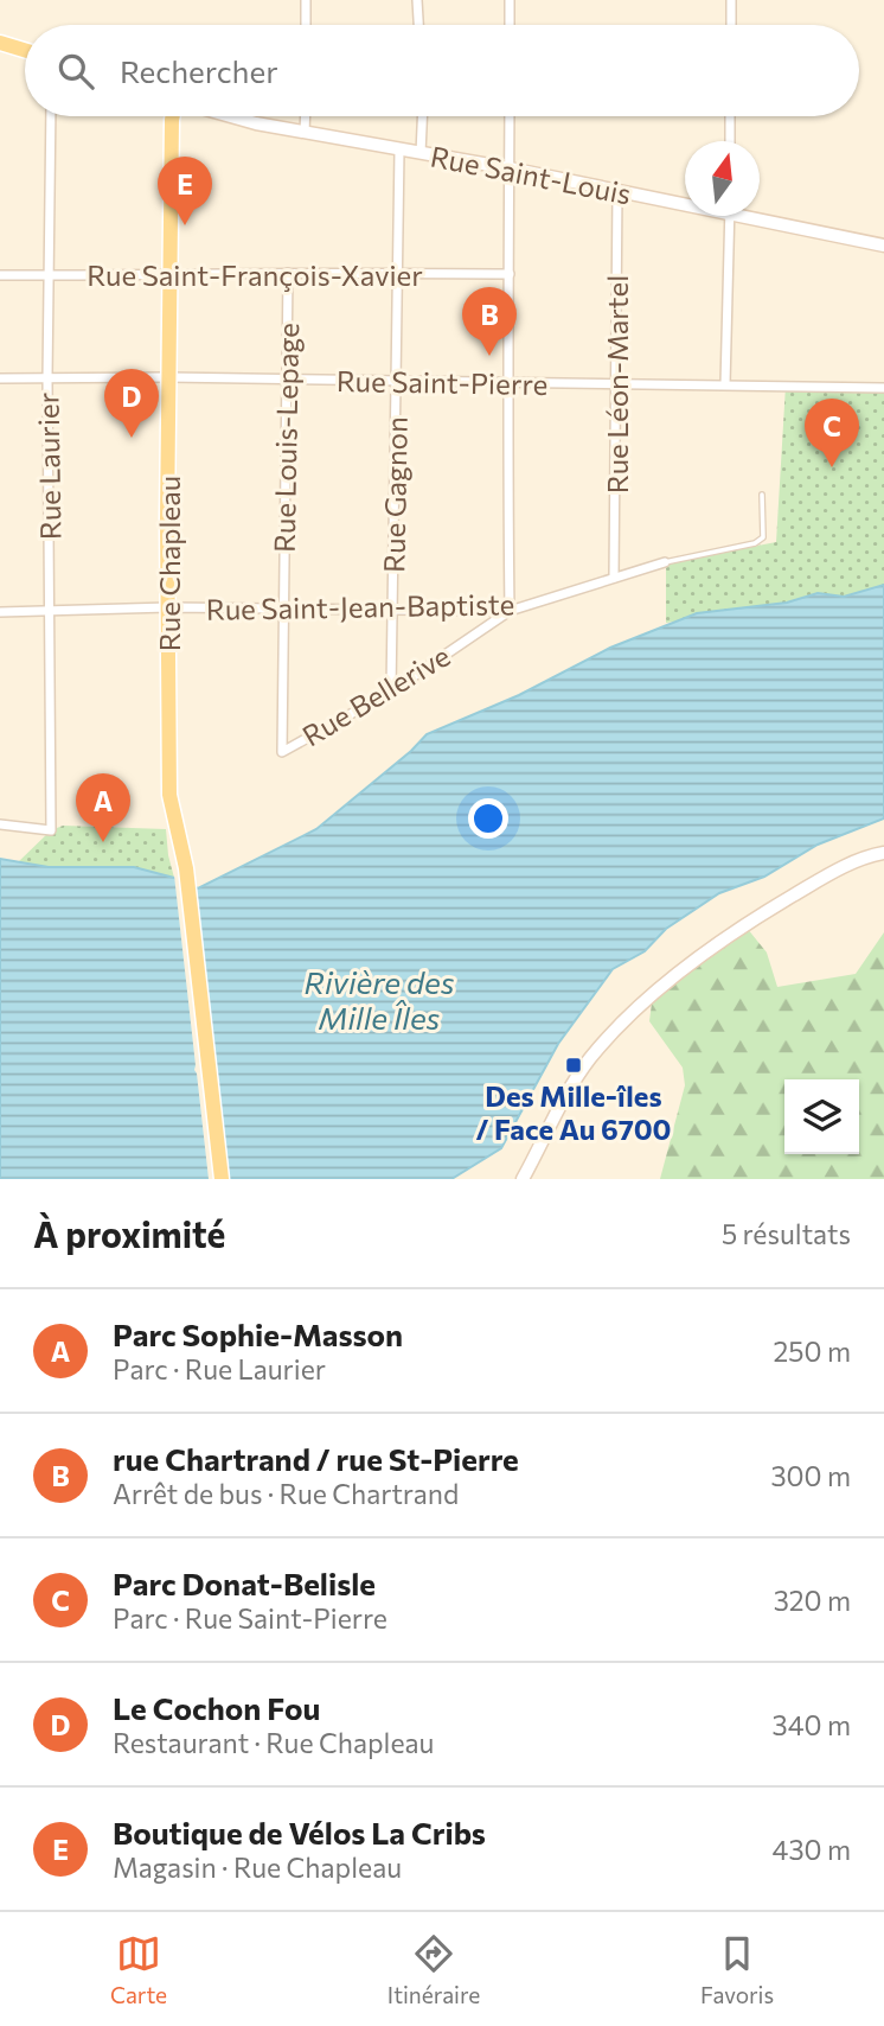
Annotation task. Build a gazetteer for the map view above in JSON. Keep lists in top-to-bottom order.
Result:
{
  "streets": {
    "main road": ["Rue Saint-Louis", "Rue Chapleau"],
    "street": [
      "Rue Saint-François-Xavier",
      "Rue Saint-Pierre",
      "Rue Léon-Martel",
      "Rue Louis-Lepage",
      "Rue Laurier",
      "Rue Gagnon",
      "Rue Saint-Jean-Baptiste",
      "Rue Bellerive"
    ]
  },
  "crossings": [
    ["Rue Saint-Louis", "Rue Léon-Martel"],
    ["Rue Saint-Louis", "Rue Gagnon"],
    ["Rue Saint-François-Xavier", "Rue Louis-Lepage"],
    ["Rue Saint-François-Xavier", "Rue Laurier"],
    ["Rue Saint-François-Xavier", "Rue Gagnon"],
    ["Rue Saint-François-Xavier", "Rue Chapleau"],
    ["Rue Saint-Pierre", "Rue Léon-Martel"],
    ["Rue Saint-Pierre", "Rue Louis-Lepage"],
    ["Rue Saint-Pierre", "Rue Laurier"],
    ["Rue Saint-Pierre", "Rue Gagnon"],
    ["Rue Saint-Pierre", "Rue Chapleau"],
    ["Rue Léon-Martel", "Rue Saint-Jean-Baptiste"],
    ["Rue Louis-Lepage", "Rue Saint-Jean-Baptiste"],
    ["Rue Louis-Lepage", "Rue Bellerive"],
    ["Rue Laurier", "Rue Saint-Jean-Baptiste"],
    ["Rue Gagnon", "Rue Saint-Jean-Baptiste"],
    ["Rue Gagnon", "Rue Bellerive"],
    ["Rue Chapleau", "Rue Saint-Jean-Baptiste"],
    ["Rue Saint-Jean-Baptiste", "Rue Bellerive"]
  ],
  "water": ["Rivière des Mille Îles"],
  "places": {
    "transit": ["Des Mille-îles / Face Au 6700"]
  },
  "north": "top",
  "page": {
    "search": "Rechercher",
    "pins": [
      "E",
      "B",
      "D",
      "C",
      "A"
    ],
    "heading": ["À proximité", "5 résultats"],
    "list": [
      {
        "mark": "A",
        "name": "Parc Sophie-Masson",
        "note": "Parc · Rue Laurier",
        "value": "250 m"
      },
      {
        "mark": "B",
        "name": "rue Chartrand / rue St-Pierre",
        "note": "Arrêt de bus · Rue Chartrand",
        "value": "300 m"
      },
      {
        "mark": "C",
        "name": "Parc Donat-Belisle",
        "note": "Parc · Rue Saint-Pierre",
        "value": "320 m"
      },
      {
        "mark": "D",
        "name": "Le Cochon Fou",
        "note": "Restaurant · Rue Chapleau",
        "value": "340 m"
      },
      {
        "mark": "E",
        "name": "Boutique de Vélos La Cribs",
        "note": "Magasin · Rue Chapleau",
        "value": "430 m"
      }
    ],
    "nav": ["Carte", "Itinéraire", "Favoris"]
  }
}
